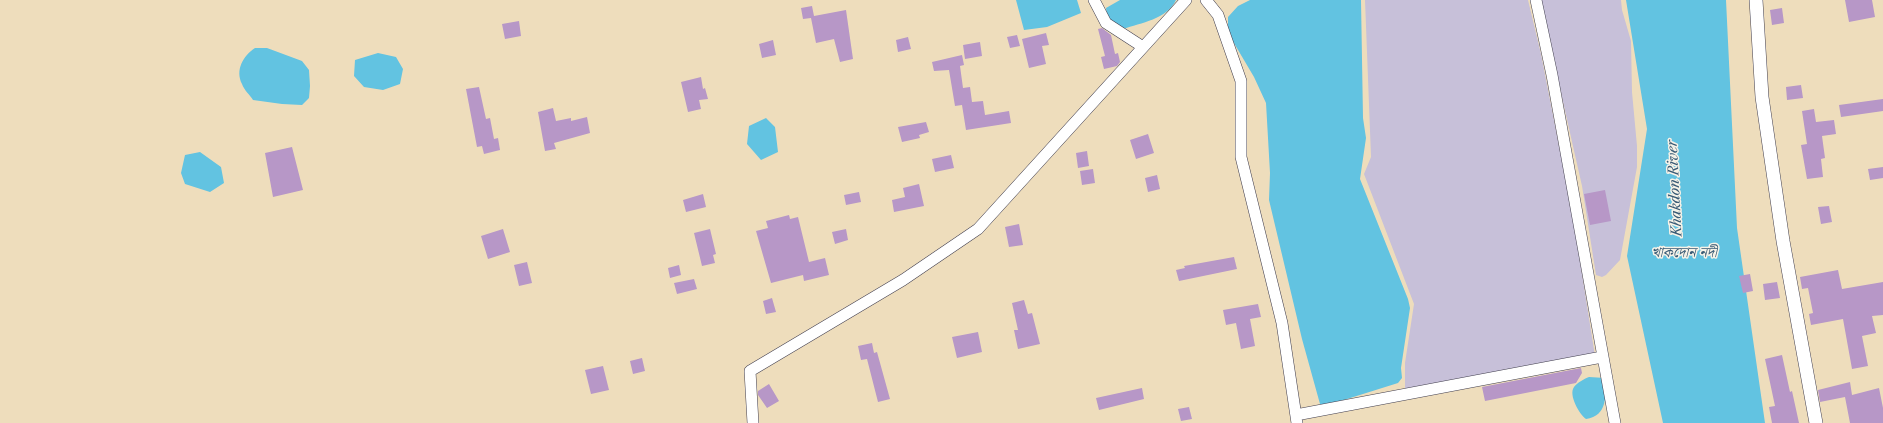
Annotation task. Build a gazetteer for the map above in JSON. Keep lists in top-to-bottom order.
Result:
{
  "water": ["Khakdon River", "খাকদোন নদী"]
}
